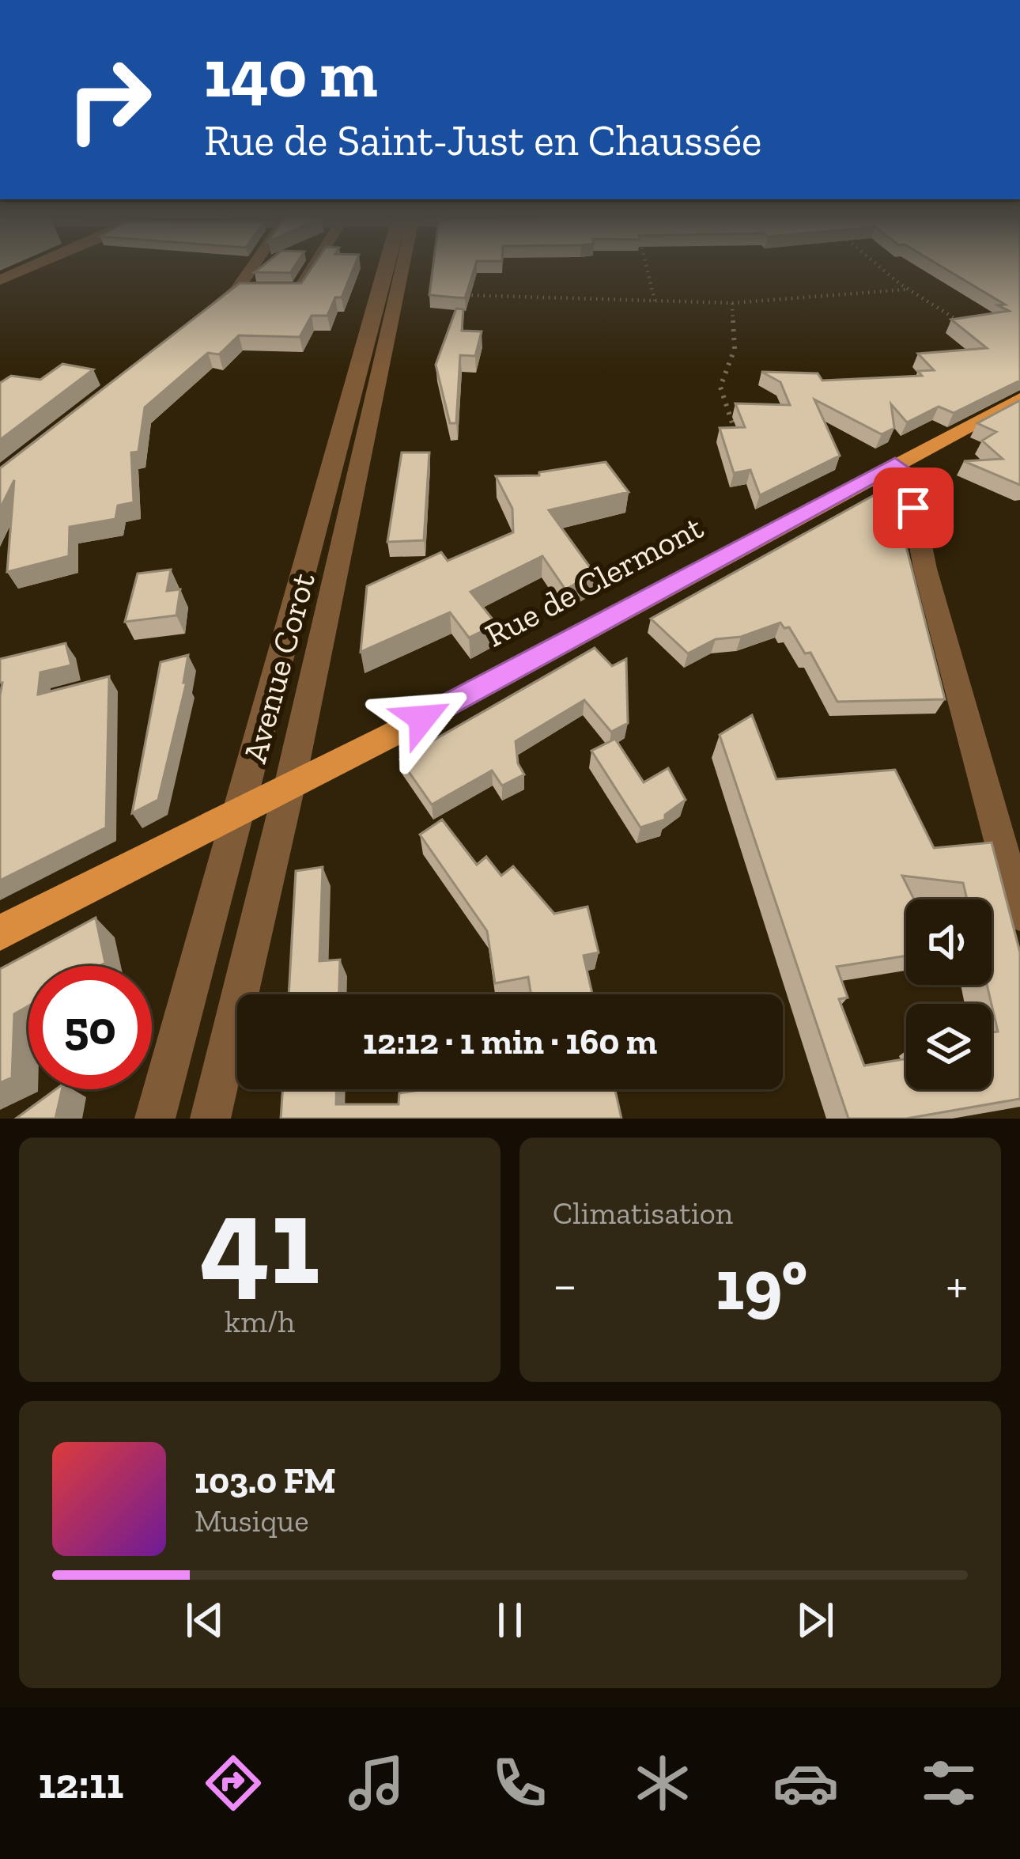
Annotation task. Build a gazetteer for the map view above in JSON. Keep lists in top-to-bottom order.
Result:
{
  "streets": {
    "main road": ["Rue de Clermont"],
    "street": ["Avenue Corot"]
  },
  "crossings": [
    ["Rue de Clermont", "Avenue Corot"]
  ],
  "page": {
    "turn": ["140 m", "Rue de Saint-Just en Chaussée"],
    "limit": "50",
    "trip": "12:12 · 1 min · 160 m",
    "tile": [
      ["41", "km/h"],
      "Climatisation"
    ],
    "heat": ["−", "19°", "+"],
    "song": ["103.0 FM", "Musique"],
    "tabs": "12:11"
  }
}
